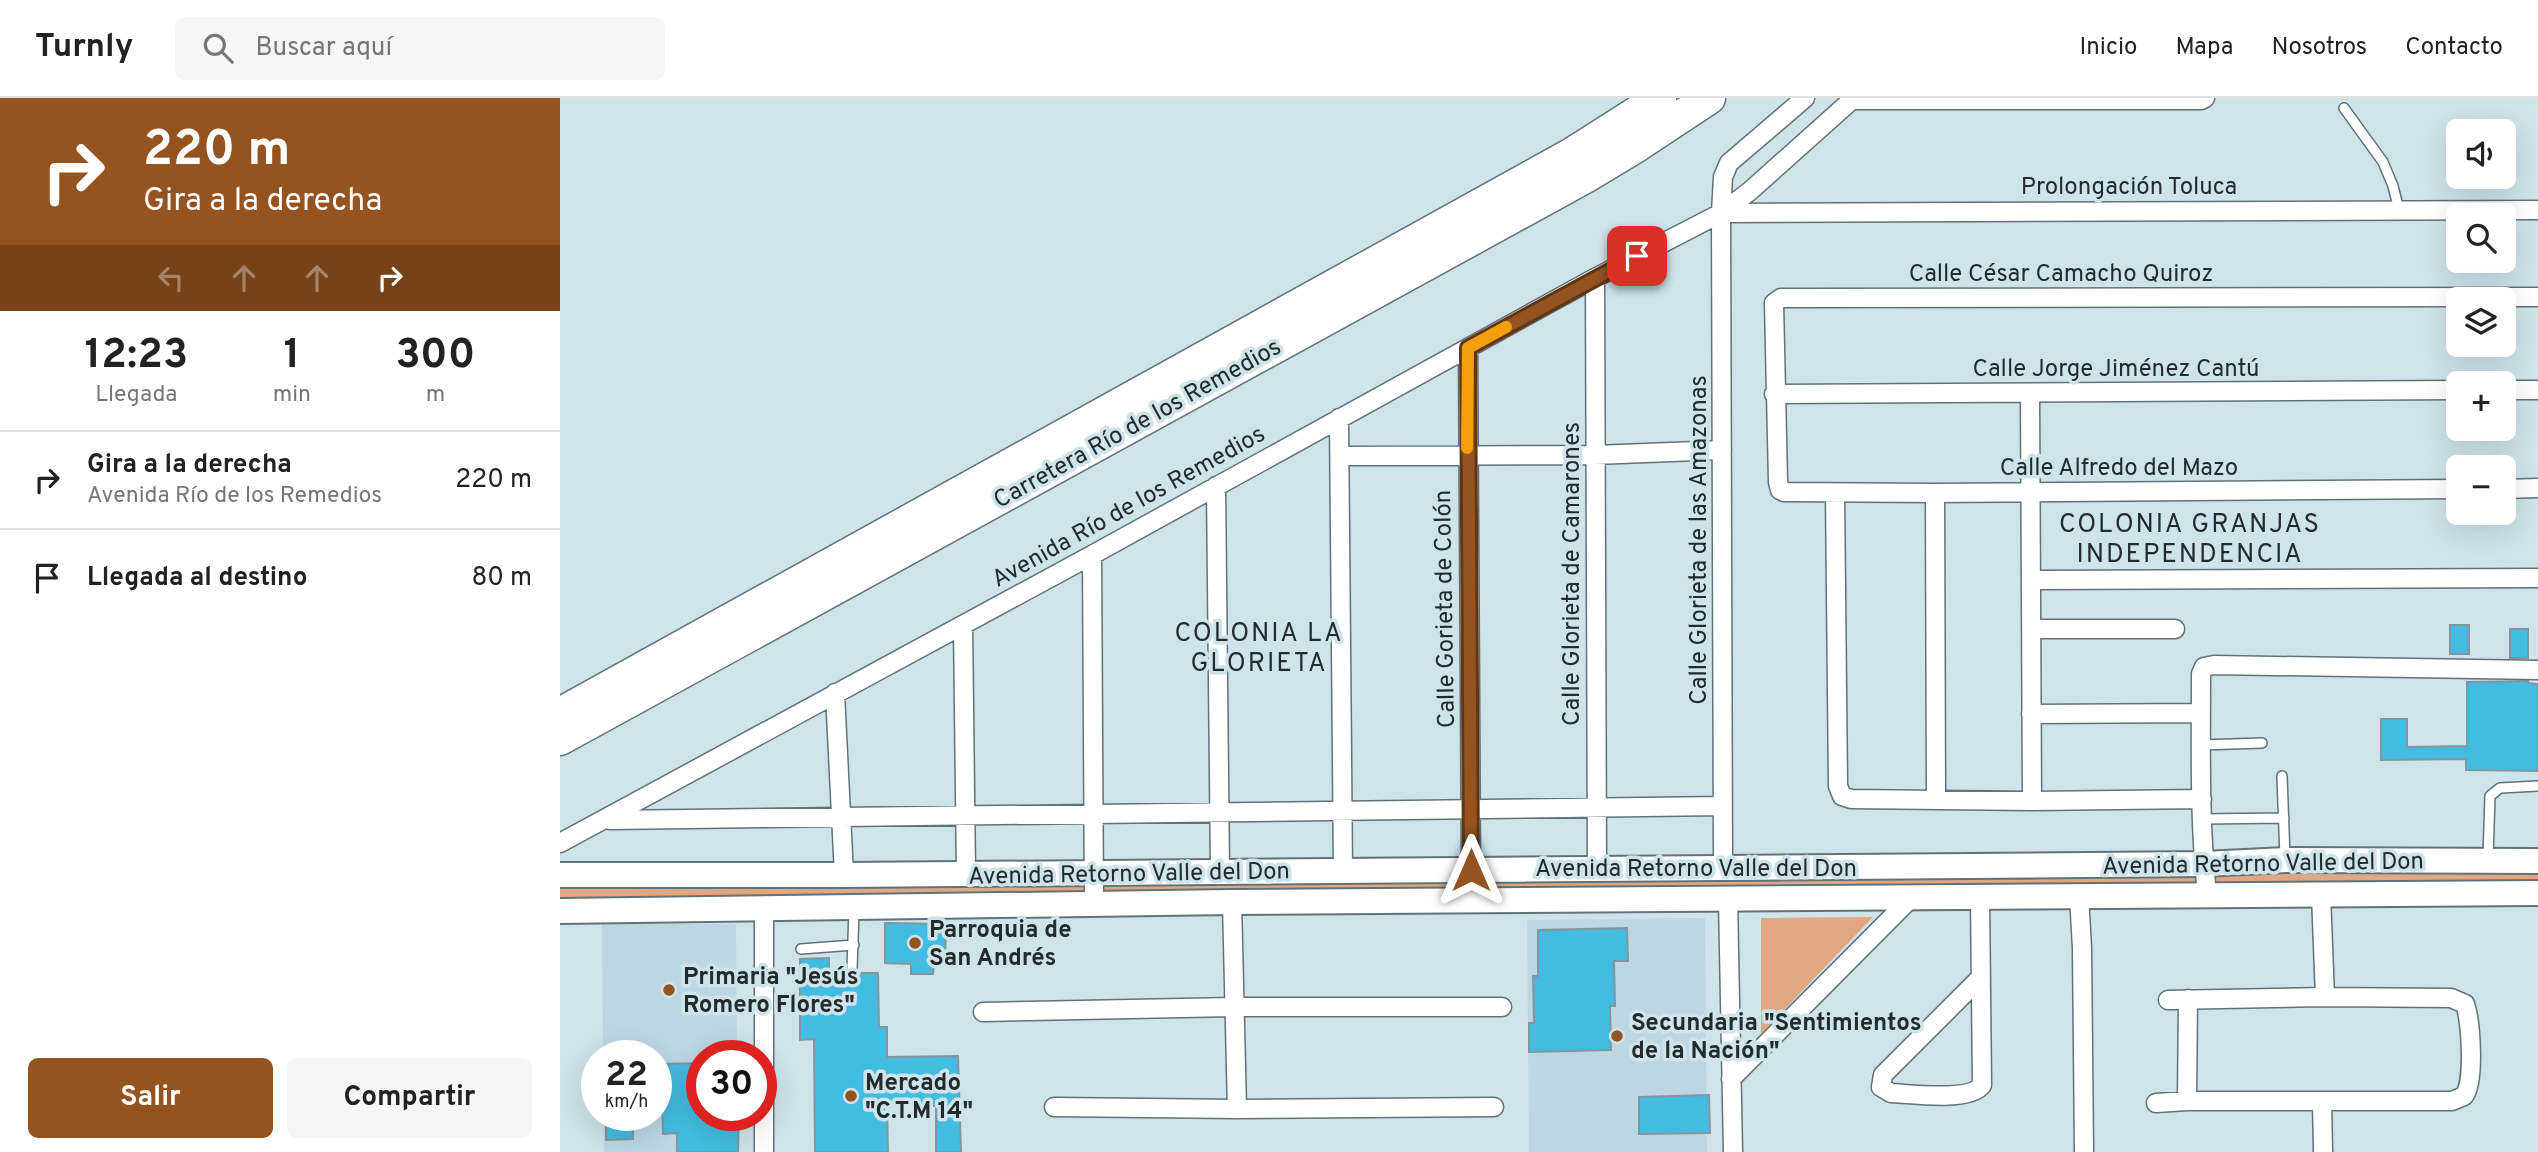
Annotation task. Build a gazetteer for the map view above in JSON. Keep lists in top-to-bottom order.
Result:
{
  "streets": {
    "highway": ["Carretera Río de los Remedios"],
    "street": [
      "Prolongación Toluca",
      "Calle César Camacho Quiroz",
      "Calle Jorge Jiménez Cantú",
      "Calle Alfredo del Mazo",
      "Avenida Río de los Remedios",
      "Calle Glorieta de las Amazonas",
      "Calle Glorieta de Camarones",
      "Calle Gorieta de Colón",
      "Avenida Retorno Valle del Don"
    ]
  },
  "crossings": [
    ["Prolongación Toluca", "Avenida Río de los Remedios"],
    ["Prolongación Toluca", "Calle Glorieta de las Amazonas"],
    ["Calle César Camacho Quiroz", "Calle Jorge Jiménez Cantú"],
    ["Calle César Camacho Quiroz", "Calle Alfredo del Mazo"],
    ["Avenida Río de los Remedios", "Calle Glorieta de las Amazonas"],
    ["Avenida Río de los Remedios", "Calle Glorieta de Camarones"],
    ["Avenida Río de los Remedios", "Calle Gorieta de Colón"],
    ["Calle Glorieta de las Amazonas", "Avenida Retorno Valle del Don"],
    ["Calle Glorieta de Camarones", "Avenida Retorno Valle del Don"],
    ["Calle Gorieta de Colón", "Avenida Retorno Valle del Don"]
  ],
  "districts": ["COLONIA GRANJAS INDEPENDENCIA", "COLONIA LA GLORIETA"],
  "places": [
    "Parroquia de San Andrés",
    "Primaria \"Jesús Romero Flores\"",
    "Secundaria \"Sentimientos de la Nación\"",
    "Mercado \"C.T.M 14\""
  ],
  "page": {
    "header": "Turnly",
    "search": "Buscar aquí",
    "nav": [
      "Inicio",
      "Mapa",
      "Nosotros",
      "Contacto"
    ],
    "turn": ["220 m", "Gira a la derecha"],
    "map_buttons": ["+", "−"],
    "eta": [
      "12:23",
      "Llegada",
      "1",
      "min",
      "300",
      "m"
    ],
    "list": [
      {
        "name": "Gira a la derecha",
        "note": "Avenida Río de los Remedios",
        "value": "220 m"
      },
      {
        "name": "Llegada al destino",
        "value": "80 m"
      }
    ],
    "speed": "22 km/h",
    "limit": "30",
    "buttons": ["Salir", "Compartir"]
  }
}
